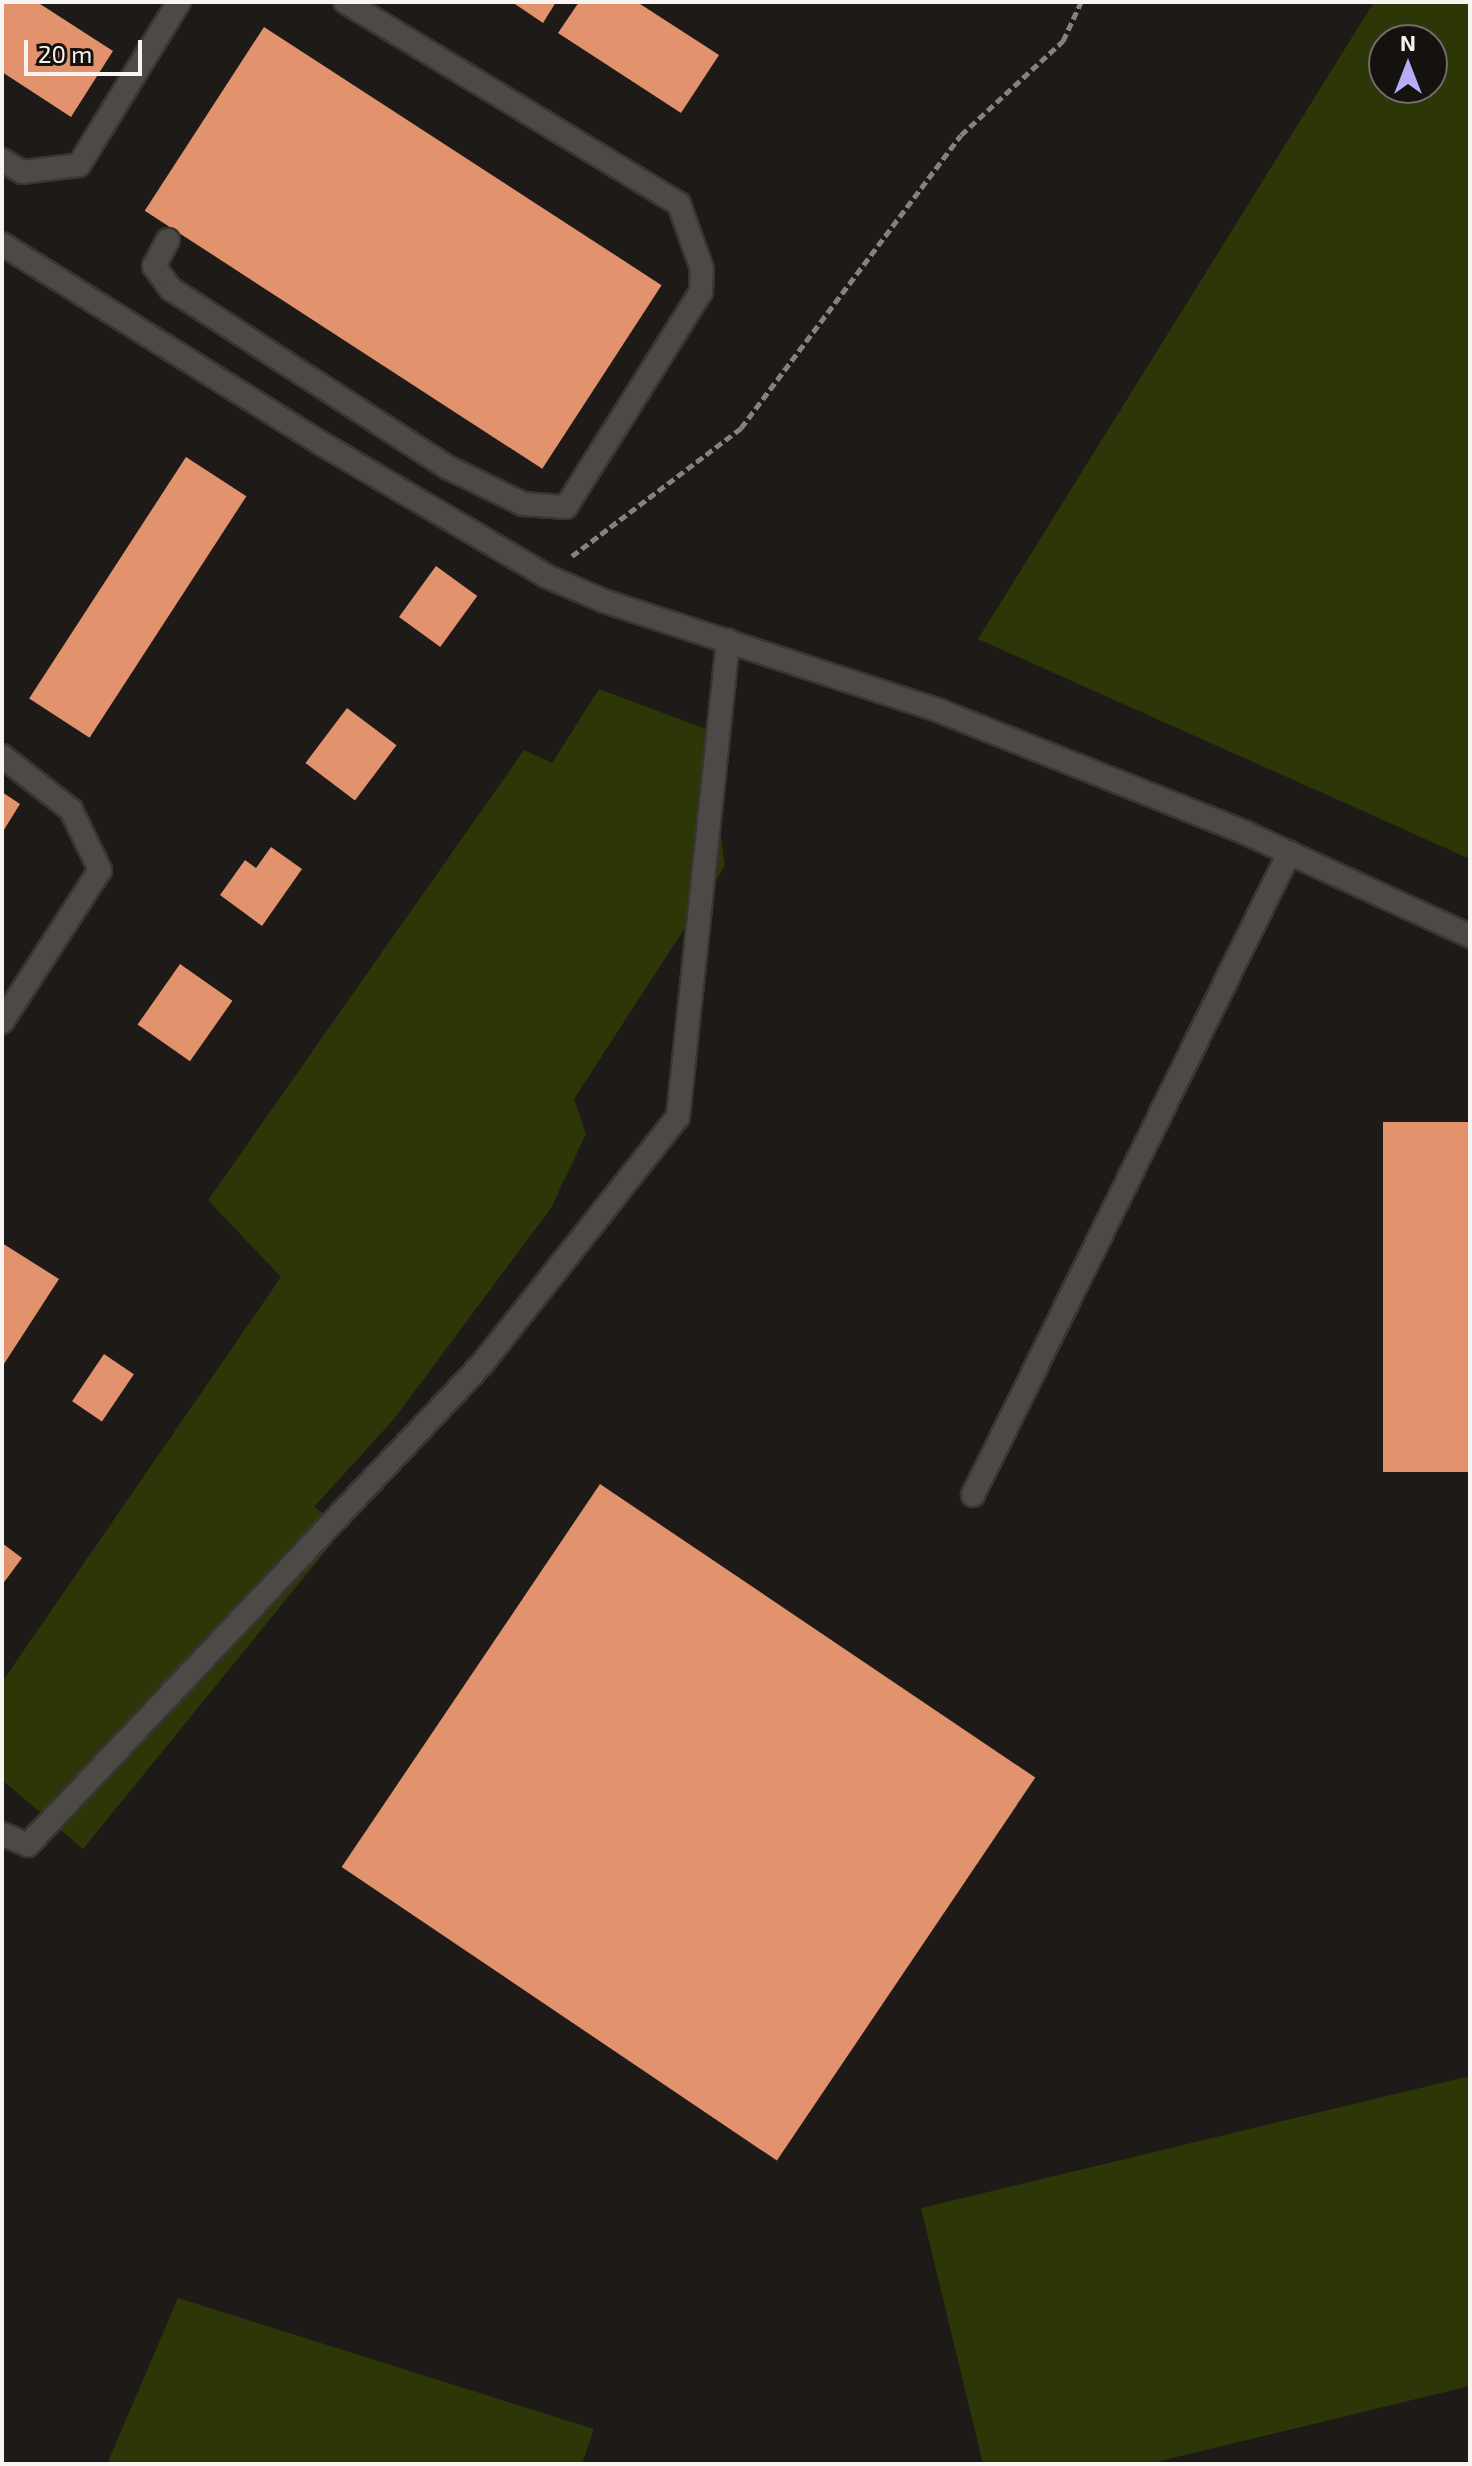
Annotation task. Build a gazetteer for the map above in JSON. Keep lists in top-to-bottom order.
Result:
{
  "scale_bar": "20 m",
  "north": "top"
}
